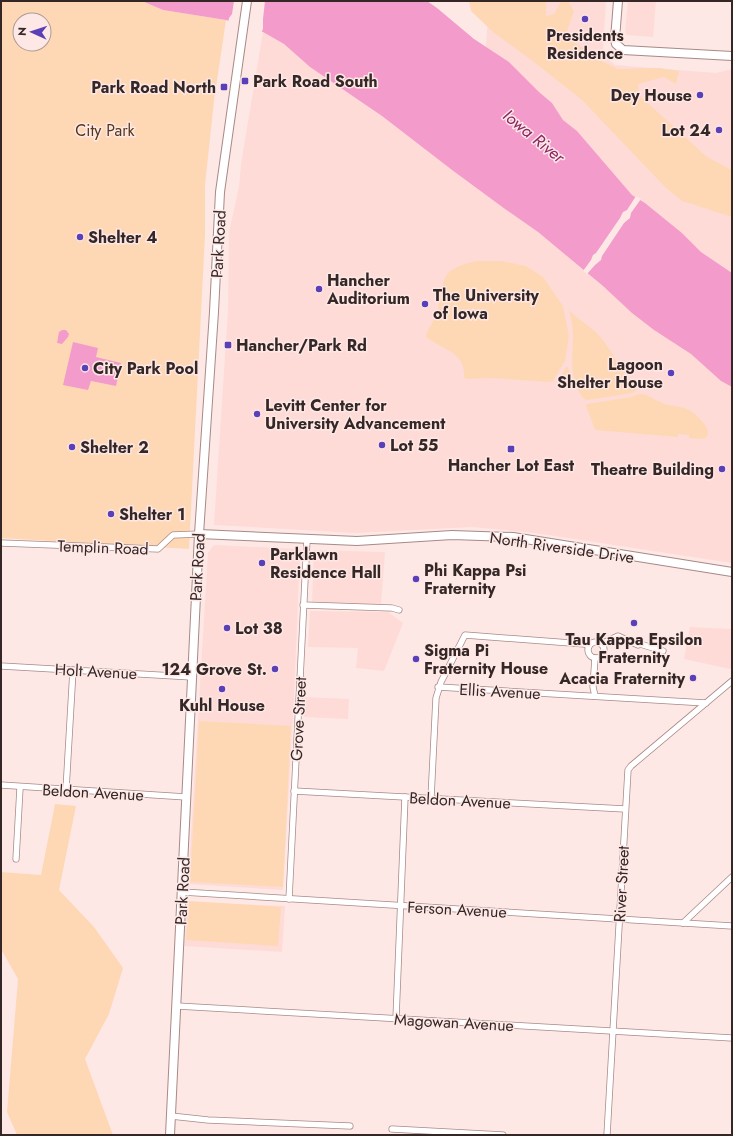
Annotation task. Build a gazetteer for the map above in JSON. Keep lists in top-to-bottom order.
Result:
{
  "streets": {
    "street": [
      "Park Road",
      "Templin Road",
      "North Riverside Drive",
      "Holt Avenue",
      "Ellis Avenue",
      "Grove Street",
      "Beldon Avenue",
      "River Street",
      "Ferson Avenue",
      "Magowan Avenue"
    ]
  },
  "crossings": [
    ["Park Road", "Templin Road"],
    ["Park Road", "North Riverside Drive"],
    ["Park Road", "Holt Avenue"],
    ["Park Road", "Beldon Avenue"],
    ["Park Road", "Ferson Avenue"],
    ["Park Road", "Magowan Avenue"],
    ["Templin Road", "North Riverside Drive"],
    ["North Riverside Drive", "Grove Street"],
    ["Ellis Avenue", "River Street"],
    ["Grove Street", "Beldon Avenue"],
    ["Grove Street", "Ferson Avenue"],
    ["Beldon Avenue", "River Street"],
    ["River Street", "Ferson Avenue"],
    ["River Street", "Magowan Avenue"]
  ],
  "water": ["Iowa River"],
  "parks": ["City Park"],
  "places": {
    "other": [
      "Presidents Residence",
      "Dey House",
      "Lot 24",
      "Shelter 4",
      "Hancher Auditorium",
      "The University of Iowa",
      "City Park Pool",
      "Lagoon Shelter House",
      "Levitt Center for University Advancement",
      "Lot 55",
      "Shelter 2",
      "Theatre Building",
      "Shelter 1",
      "Parklawn Residence Hall",
      "Phi Kappa Psi Fraternity",
      "Tau Kappa Epsilon Fraternity",
      "Lot 38",
      "Sigma Pi Fraternity House",
      "124 Grove St.",
      "Acacia Fraternity",
      "Kuhl House"
    ],
    "transit": [
      "Park Road South",
      "Park Road North",
      "Hancher/Park Rd",
      "Hancher Lot East"
    ]
  },
  "north": "left"
}
